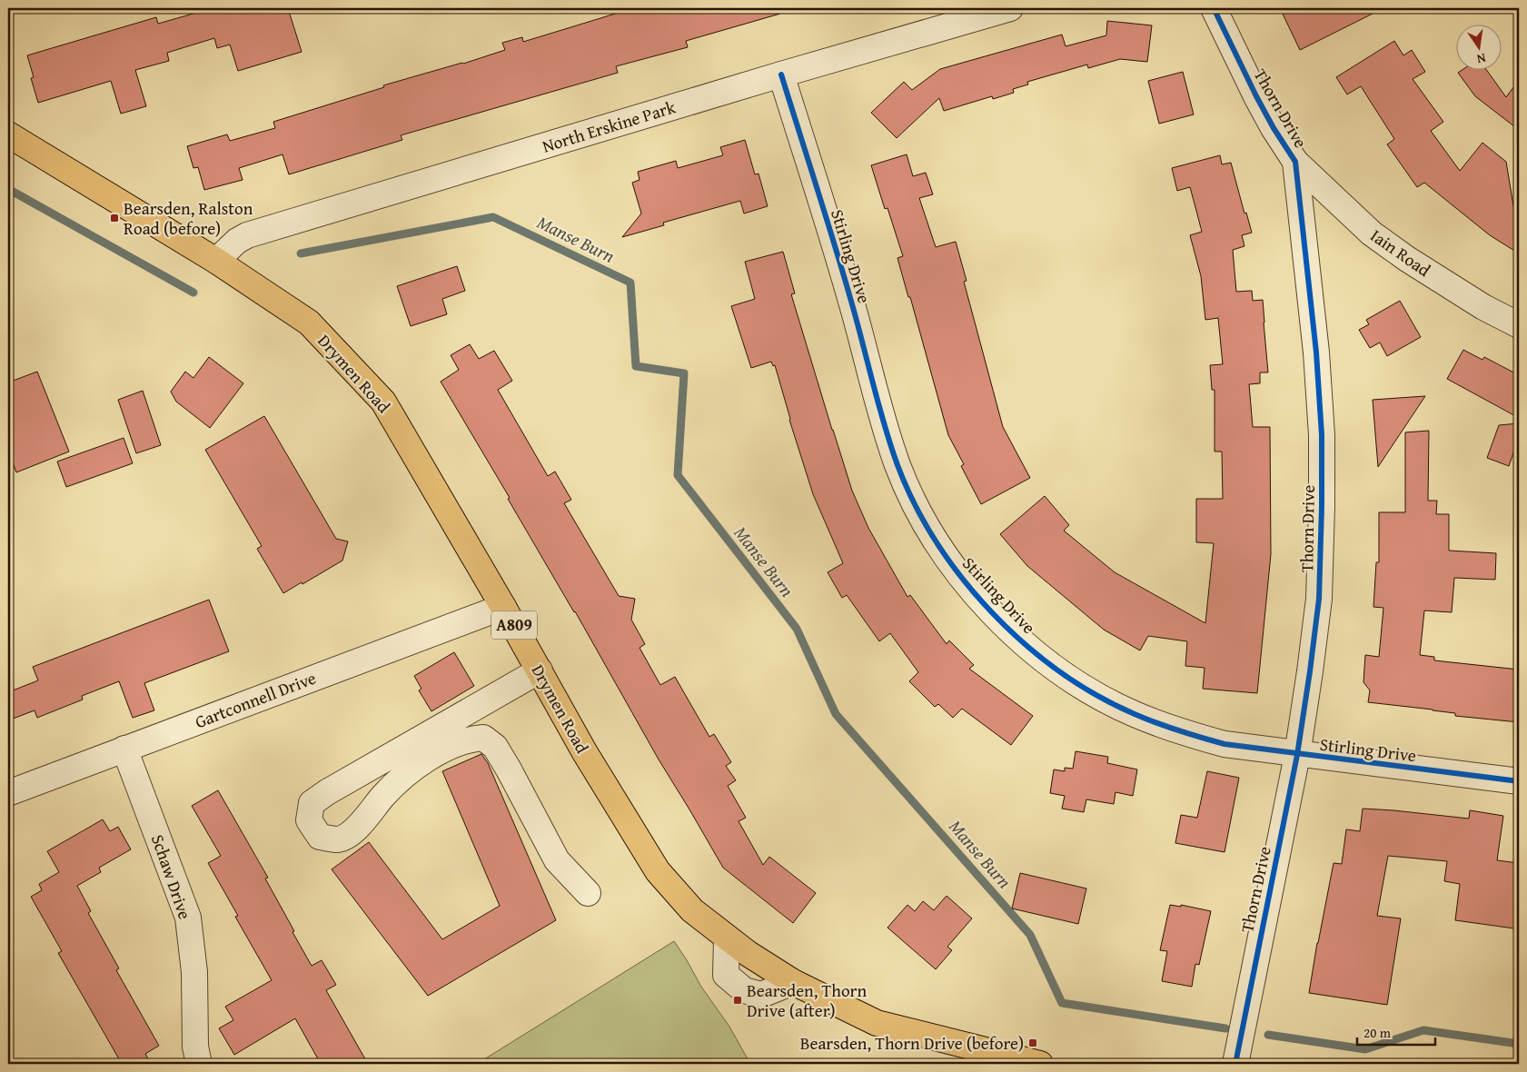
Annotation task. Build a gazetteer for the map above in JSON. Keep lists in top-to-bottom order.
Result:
{
  "streets": {
    "main road": ["Drymen Road", "A809"],
    "street": [
      "Thorn Drive",
      "North Erskine Park",
      "Iain Road",
      "Stirling Drive",
      "Gartconnell Drive",
      "Schaw Drive"
    ]
  },
  "crossings": [
    ["Thorn Drive", "Iain Road"],
    ["Thorn Drive", "Stirling Drive"],
    ["North Erskine Park", "Stirling Drive"],
    ["North Erskine Park", "Drymen Road"],
    ["Drymen Road", "Gartconnell Drive"],
    ["Gartconnell Drive", "Schaw Drive"]
  ],
  "water": ["Manse Burn"],
  "places": {
    "transit": ["Bearsden, Ralston Road (before)", "Bearsden, Thorn Drive (after)", "Bearsden, Thorn Drive (before)"]
  },
  "scale_bar": "20 m",
  "north": "bottom"
}
